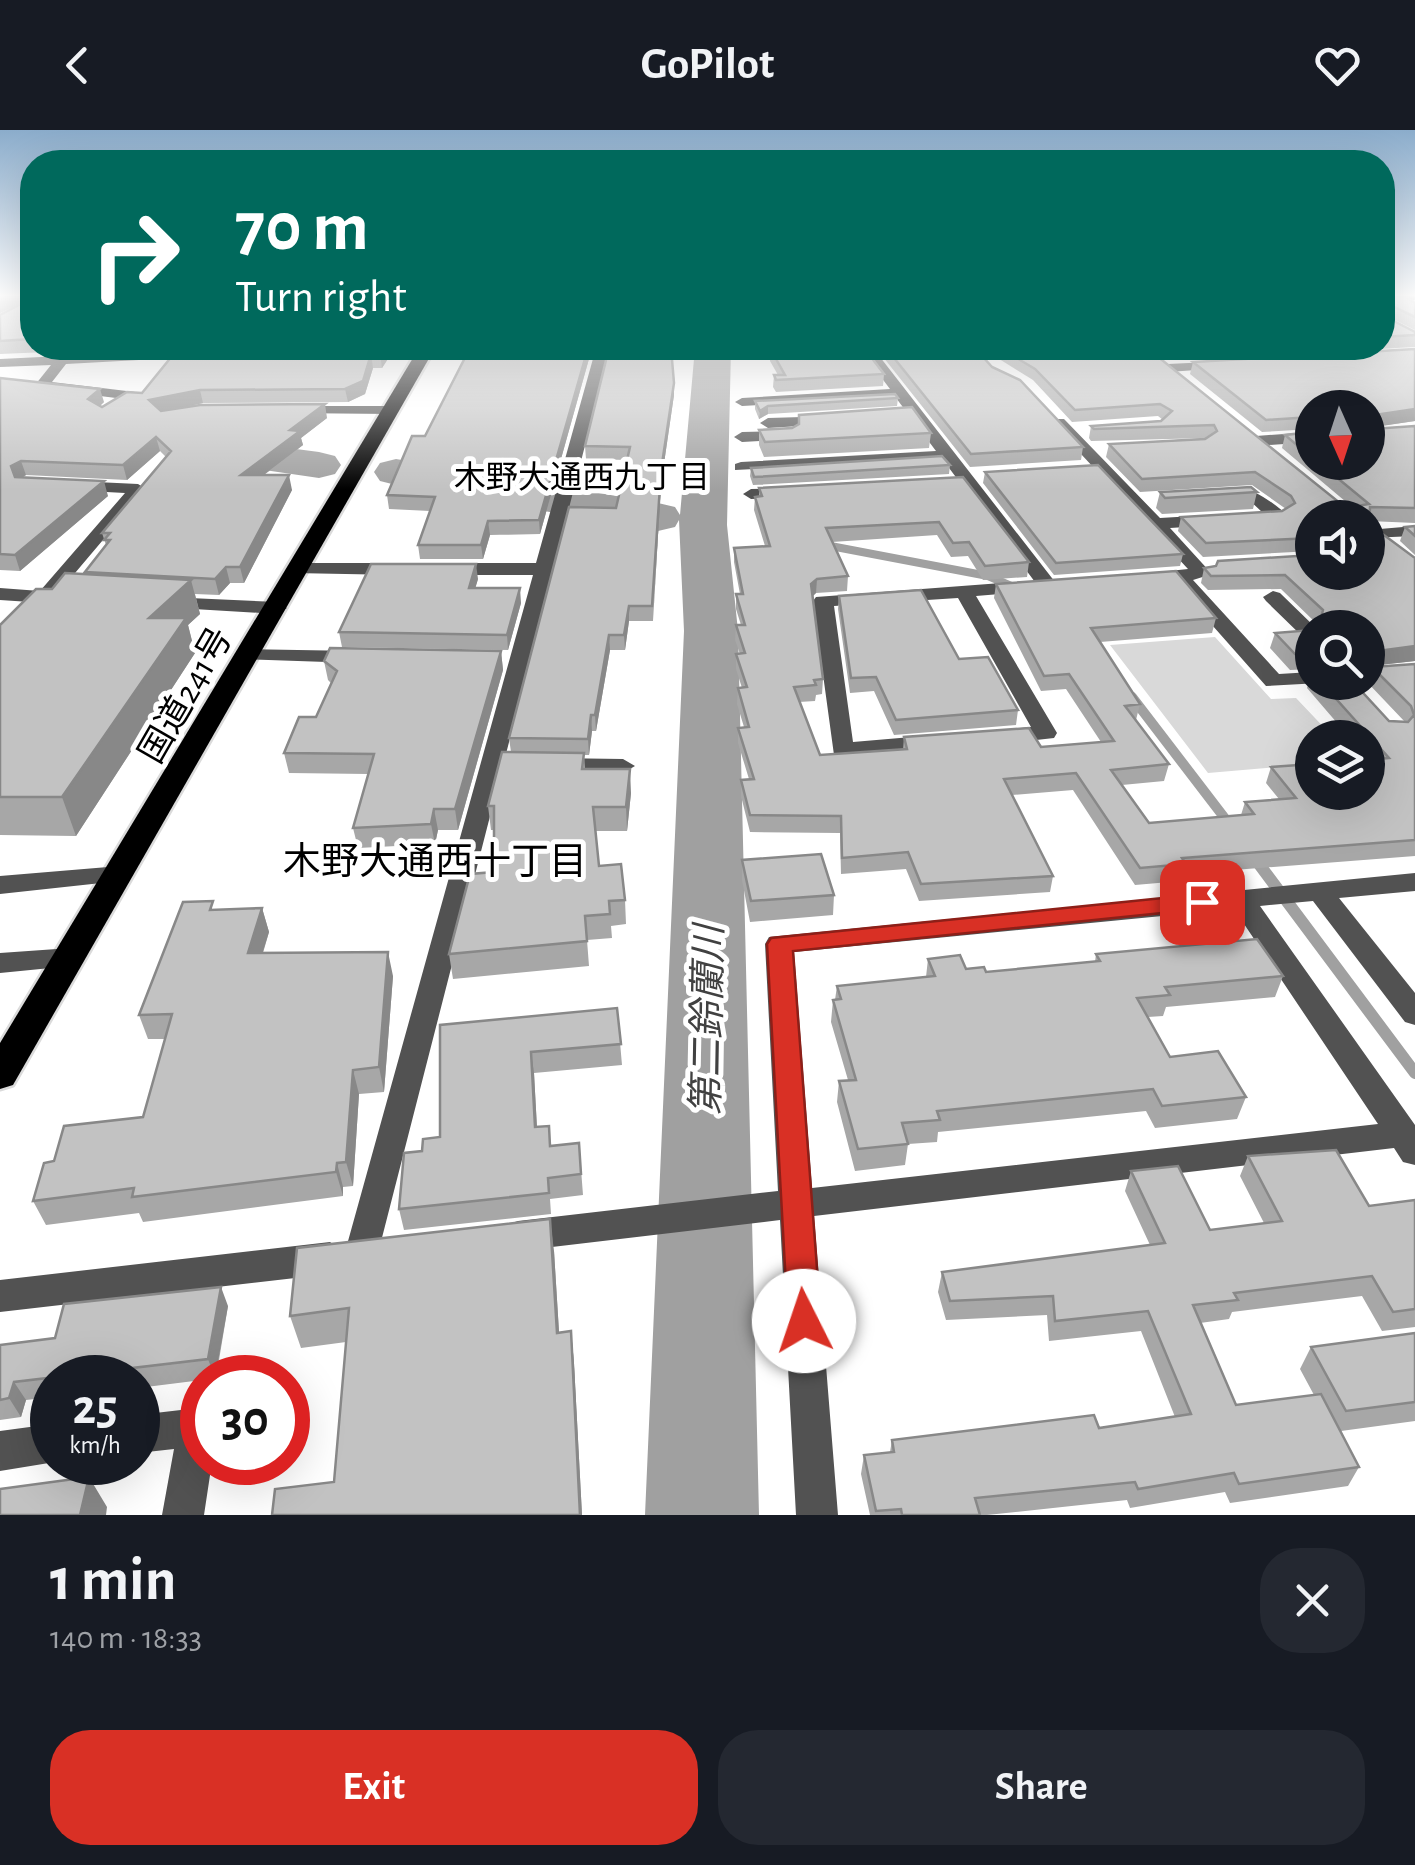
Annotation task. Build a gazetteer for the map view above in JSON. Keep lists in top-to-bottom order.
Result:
{
  "streets": {
    "highway": ["国道241号"]
  },
  "districts": ["木野大通西九丁目", "木野大通西十丁目"],
  "water": ["第二鈴蘭川"],
  "north": "bottom",
  "page": {
    "header": "GoPilot",
    "turn": ["70 m", "Turn right"],
    "speed": "25 km/h",
    "limit": "30",
    "heading": ["1 min", "140 m · 18:33"],
    "buttons": ["Exit", "Share"]
  }
}
